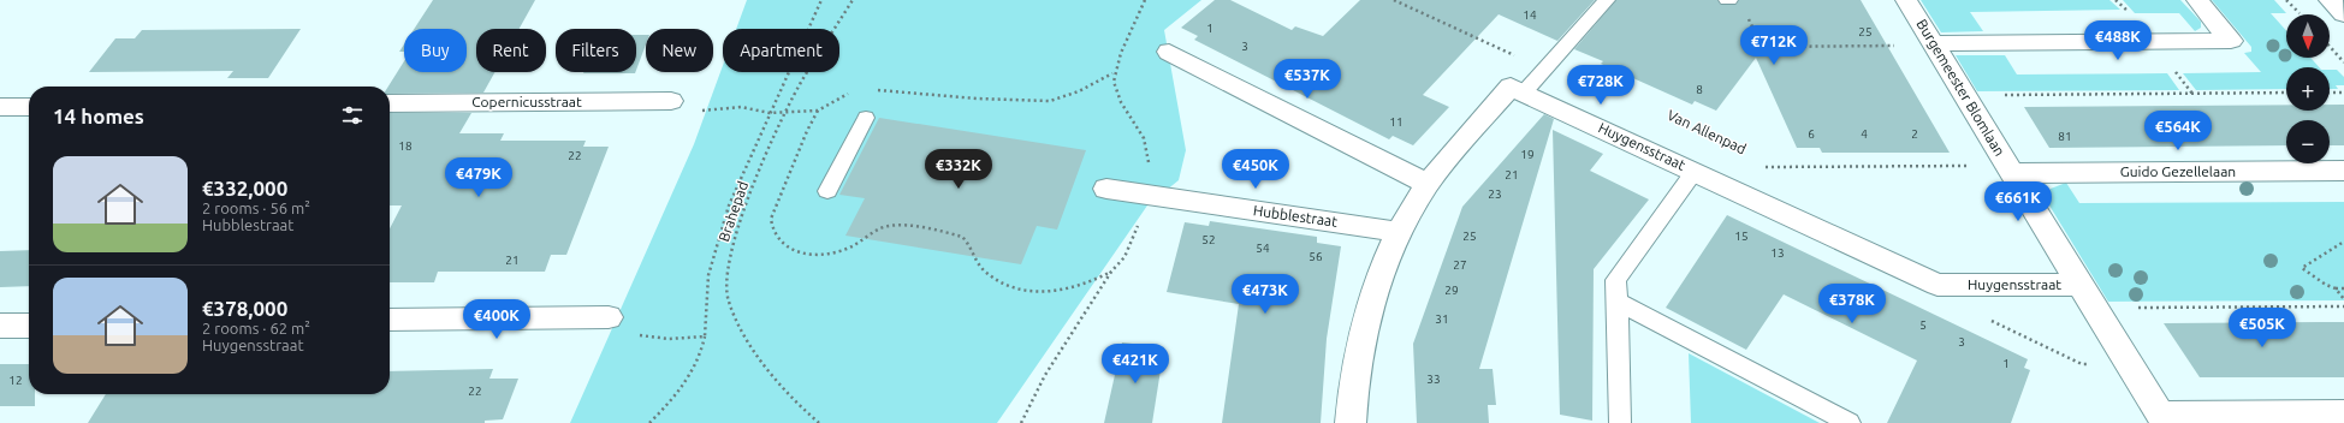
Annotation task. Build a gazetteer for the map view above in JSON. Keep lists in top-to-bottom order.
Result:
{
  "streets": {
    "street": [
      "Burgemeester Blomlaan",
      "Copernicusstraat",
      "Huygensstraat",
      "Guido Gezellelaan",
      "Hubblestraat"
    ],
    "path": ["Van Allenpad", "Brahepad"]
  },
  "crossings": [
    ["Burgemeester Blomlaan", "Van Allenpad"],
    ["Burgemeester Blomlaan", "Huygensstraat"],
    ["Burgemeester Blomlaan", "Guido Gezellelaan"],
    ["Van Allenpad", "Guido Gezellelaan"],
    ["Huygensstraat", "Hubblestraat"]
  ],
  "house_numbers": [
    "14",
    "1",
    "25",
    "3",
    "8",
    "11",
    "6",
    "4",
    "2",
    "81",
    "18",
    "19",
    "22",
    "21",
    "23",
    "25",
    "15",
    "52",
    "54",
    "13",
    "56",
    "21",
    "27",
    "29",
    "31",
    "5",
    "3",
    "1",
    "33",
    "12",
    "22"
  ],
  "north": "bottom",
  "page": {
    "map_buttons": ["+", "−"],
    "price": [
      "€488K",
      "€712K",
      "€537K",
      "€728K",
      "€564K",
      "€332K",
      "€450K",
      "€479K",
      "€661K",
      "€473K",
      "€378K",
      "€400K",
      "€505K",
      "€421K"
    ],
    "chip": [
      "Buy",
      "Rent",
      "Filters",
      "New",
      "Apartment"
    ],
    "heading": "14 homes",
    "list": [
      {
        "name": "€332,000",
        "note": "2 rooms · 56 m² · Hubblestraat"
      },
      {
        "name": "€378,000",
        "note": "2 rooms · 62 m² · Huygensstraat"
      }
    ]
  }
}
